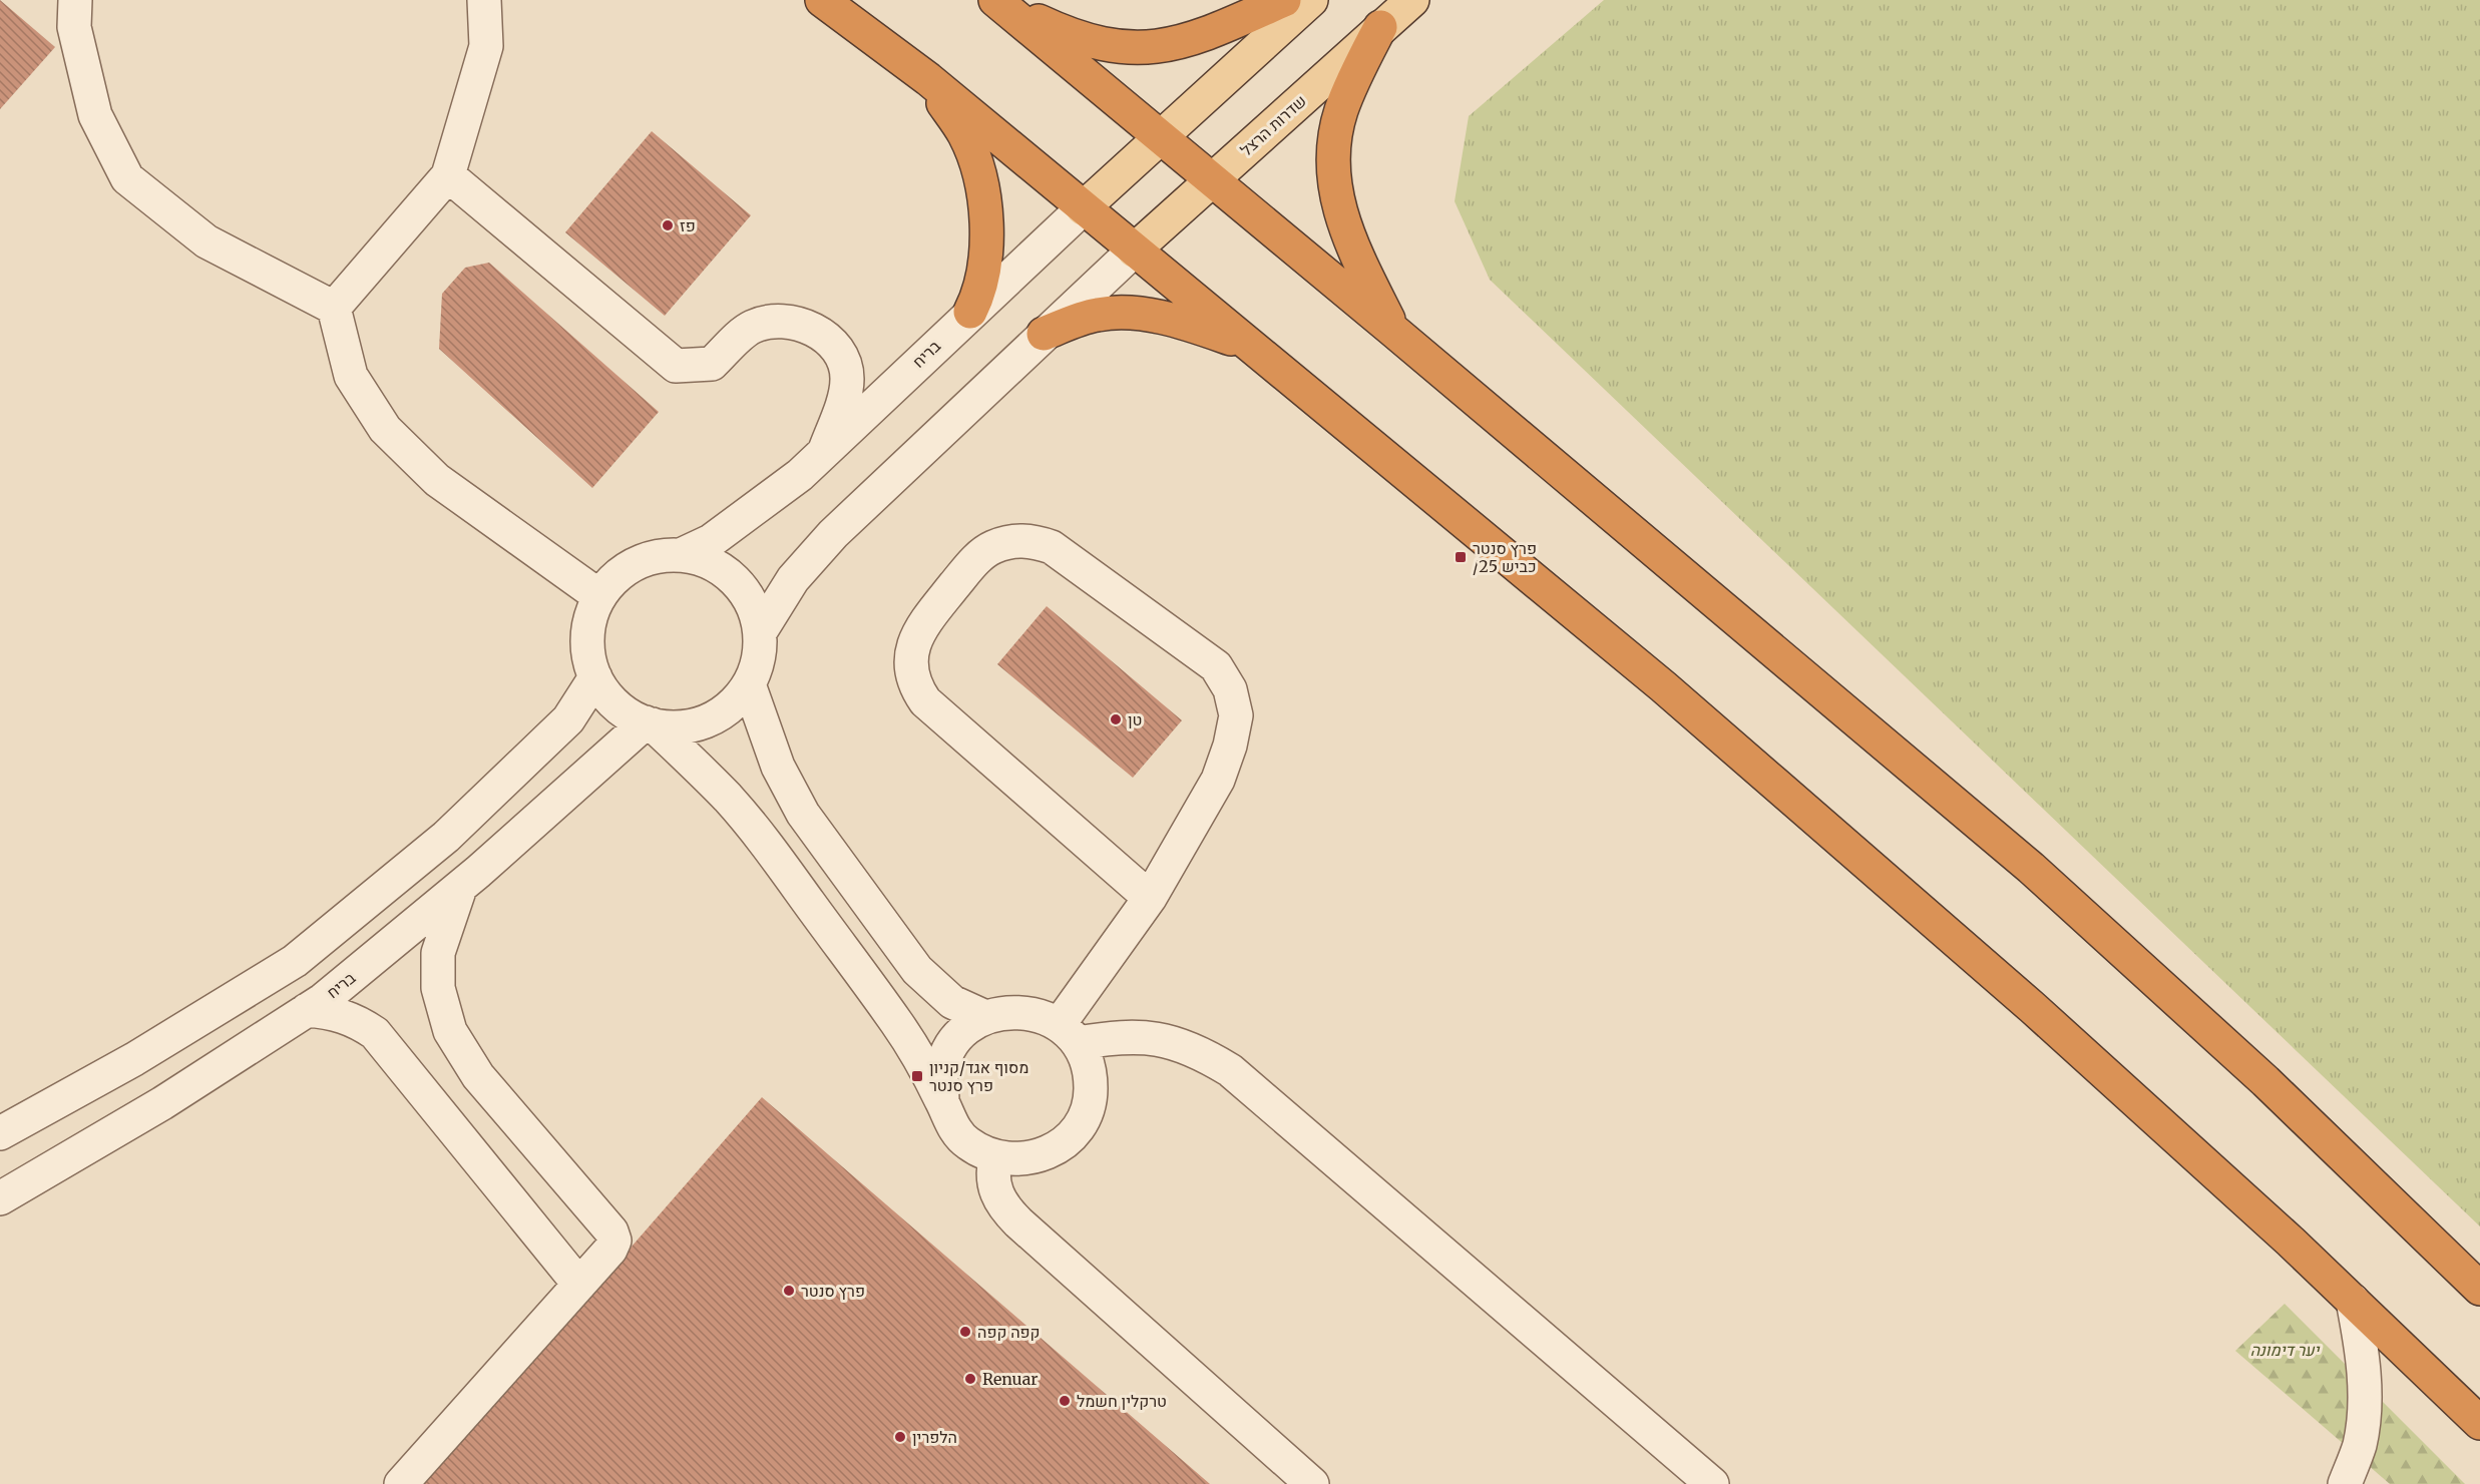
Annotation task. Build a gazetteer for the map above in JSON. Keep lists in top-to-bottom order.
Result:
{
  "streets": {
    "main road": ["שדרות הרצל", "בריח"]
  },
  "parks": ["יער דימונה"],
  "places": {
    "other": [
      "פז",
      "טן",
      "פרץ סנטר",
      "קפה קפה",
      "Renuar",
      "טרקלין חשמל",
      "הלפרין"
    ],
    "transit": ["פרץ סנטר /כביש 25", "מסוף אגד/קניון פרץ סנטר"]
  }
}
